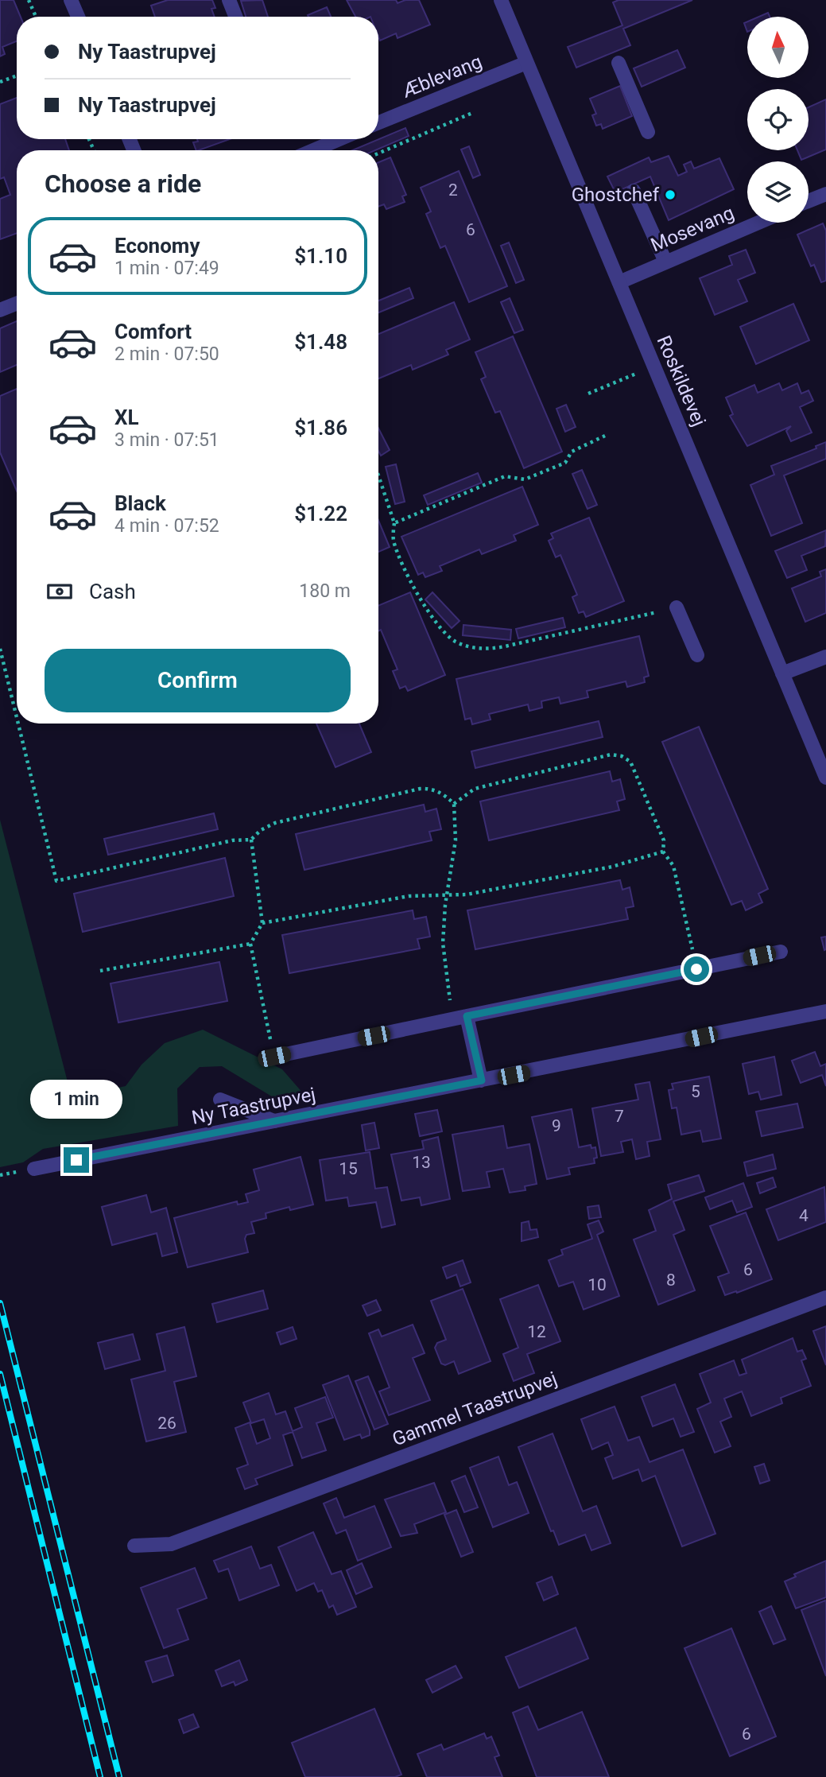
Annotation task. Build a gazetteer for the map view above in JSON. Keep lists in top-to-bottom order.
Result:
{
  "streets": {
    "street": [
      "Æblevang",
      "Mosevang",
      "Roskildevej",
      "Ny Taastrupvej",
      "Gammel Taastrupvej"
    ]
  },
  "crossings": [
    ["Æblevang", "Roskildevej"],
    ["Mosevang", "Roskildevej"]
  ],
  "places": ["Ghostchef"],
  "house_numbers": [
    "2",
    "6",
    "5",
    "7",
    "9",
    "13",
    "15",
    "4",
    "6",
    "8",
    "10",
    "12",
    "26",
    "6"
  ],
  "north": "top",
  "page": {
    "banner": ["Ny Taastrupvej", "Ny Taastrupvej"],
    "heading": "Choose a ride",
    "list": [
      {
        "name": "Economy",
        "note": "1 min · 07:49",
        "value": "$1.10"
      },
      {
        "name": "Comfort",
        "note": "2 min · 07:50",
        "value": "$1.48"
      },
      {
        "name": "XL",
        "note": "3 min · 07:51",
        "value": "$1.86"
      },
      {
        "name": "Black",
        "note": "4 min · 07:52",
        "value": "$1.22"
      }
    ],
    "pay": ["Cash", "180 m"],
    "buttons": "Confirm",
    "bubble": "1 min"
  }
}
